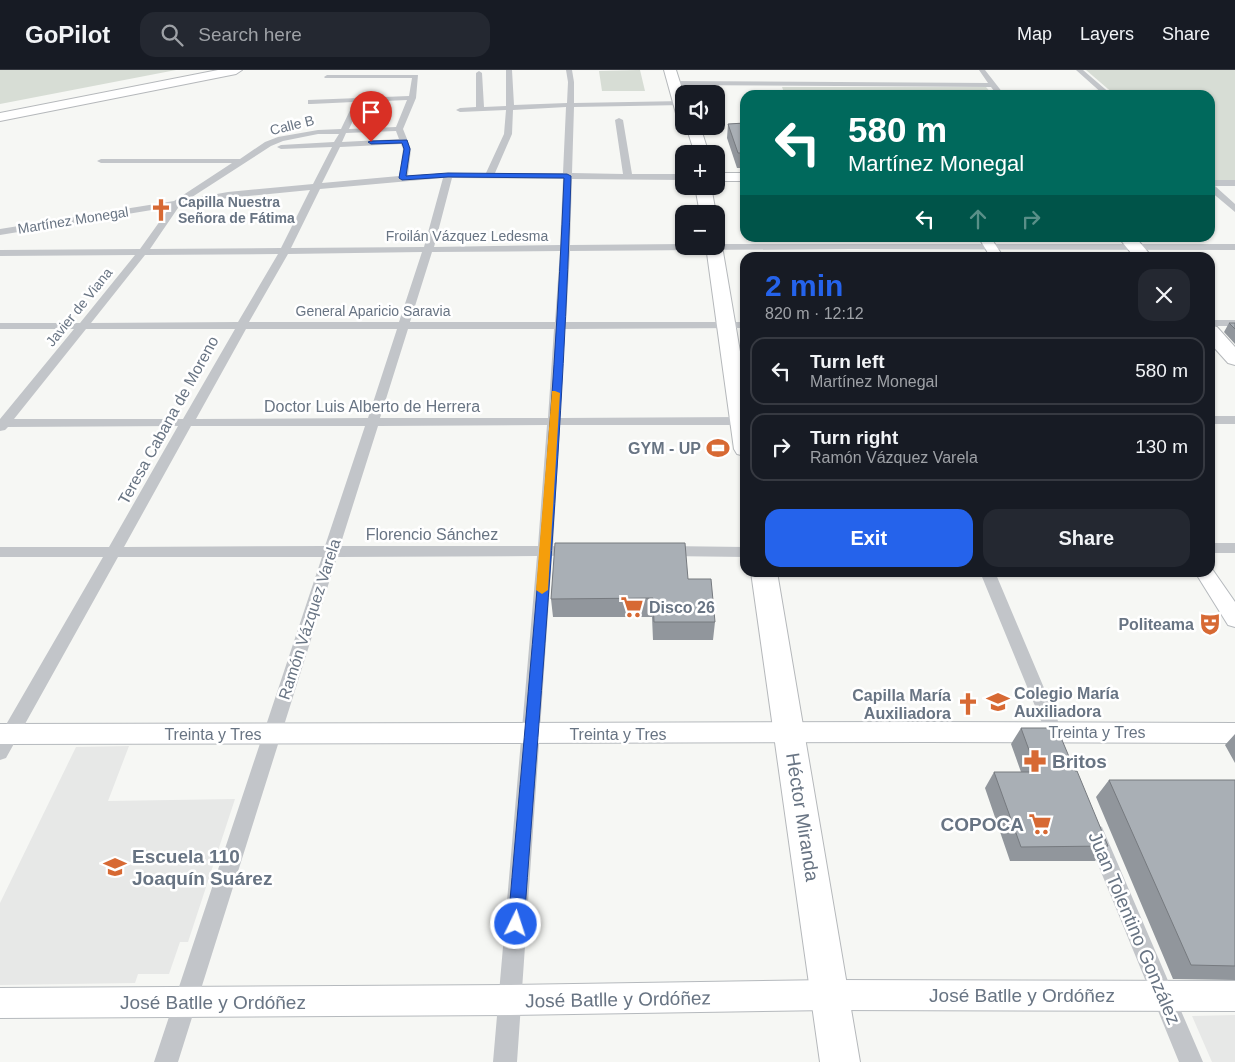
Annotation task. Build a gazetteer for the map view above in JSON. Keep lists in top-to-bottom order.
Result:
{
  "streets": {
    "highway": ["Héctor Miranda"],
    "street": [
      "Calle B",
      "Martínez Monegal",
      "Froilán Vázquez Ledesma",
      "Javier de Viana",
      "General Aparicio Saravia",
      "Doctor Luis Alberto de Herrera",
      "Teresa Cabana de Moreno",
      "Florencio Sánchez",
      "Ramón Vázquez Varela",
      "Treinta y Tres",
      "Juan Tolentino González",
      "José Batlle y Ordóñez"
    ]
  },
  "crossings": [
    ["Calle B", "Martínez Monegal"],
    ["Calle B", "Javier de Viana"],
    ["Calle B", "Teresa Cabana de Moreno"],
    ["Martínez Monegal", "Javier de Viana"],
    ["Martínez Monegal", "Teresa Cabana de Moreno"],
    ["Martínez Monegal", "Ramón Vázquez Varela"],
    ["Froilán Vázquez Ledesma", "Javier de Viana"],
    ["Froilán Vázquez Ledesma", "Teresa Cabana de Moreno"],
    ["Froilán Vázquez Ledesma", "Ramón Vázquez Varela"],
    ["Javier de Viana", "General Aparicio Saravia"],
    ["Javier de Viana", "Doctor Luis Alberto de Herrera"],
    ["General Aparicio Saravia", "Teresa Cabana de Moreno"],
    ["General Aparicio Saravia", "Ramón Vázquez Varela"],
    ["Doctor Luis Alberto de Herrera", "Teresa Cabana de Moreno"],
    ["Doctor Luis Alberto de Herrera", "Ramón Vázquez Varela"],
    ["Teresa Cabana de Moreno", "Florencio Sánchez"],
    ["Teresa Cabana de Moreno", "Treinta y Tres"],
    ["Florencio Sánchez", "Ramón Vázquez Varela"],
    ["Ramón Vázquez Varela", "Treinta y Tres"],
    ["Ramón Vázquez Varela", "José Batlle y Ordóñez"],
    ["Treinta y Tres", "Héctor Miranda"],
    ["Héctor Miranda", "José Batlle y Ordóñez"],
    ["Juan Tolentino González", "José Batlle y Ordóñez"]
  ],
  "places": {
    "church": ["Capilla Nuestra Señora de Fátima", "Capilla María Auxiliadora"],
    "sports": ["GYM - UP"],
    "supermarket": ["Disco 26", "COPOCA"],
    "theatre": ["Politeama"],
    "school or university": ["Colegio María Auxiliadora", "Escuela 110 Joaquín Suárez"],
    "pharmacy": ["Britos"]
  },
  "page": {
    "header": "GoPilot",
    "search": "Search here",
    "nav": ["Map", "Layers", "Share"],
    "map_buttons": ["+", "−"],
    "turn": ["580 m", "Martínez Monegal"],
    "heading": ["2 min", "820 m · 12:12"],
    "list": [
      {
        "name": "Turn left",
        "note": "Martínez Monegal",
        "value": "580 m"
      },
      {
        "name": "Turn right",
        "note": "Ramón Vázquez Varela",
        "value": "130 m"
      }
    ],
    "buttons": ["Exit", "Share"]
  }
}
